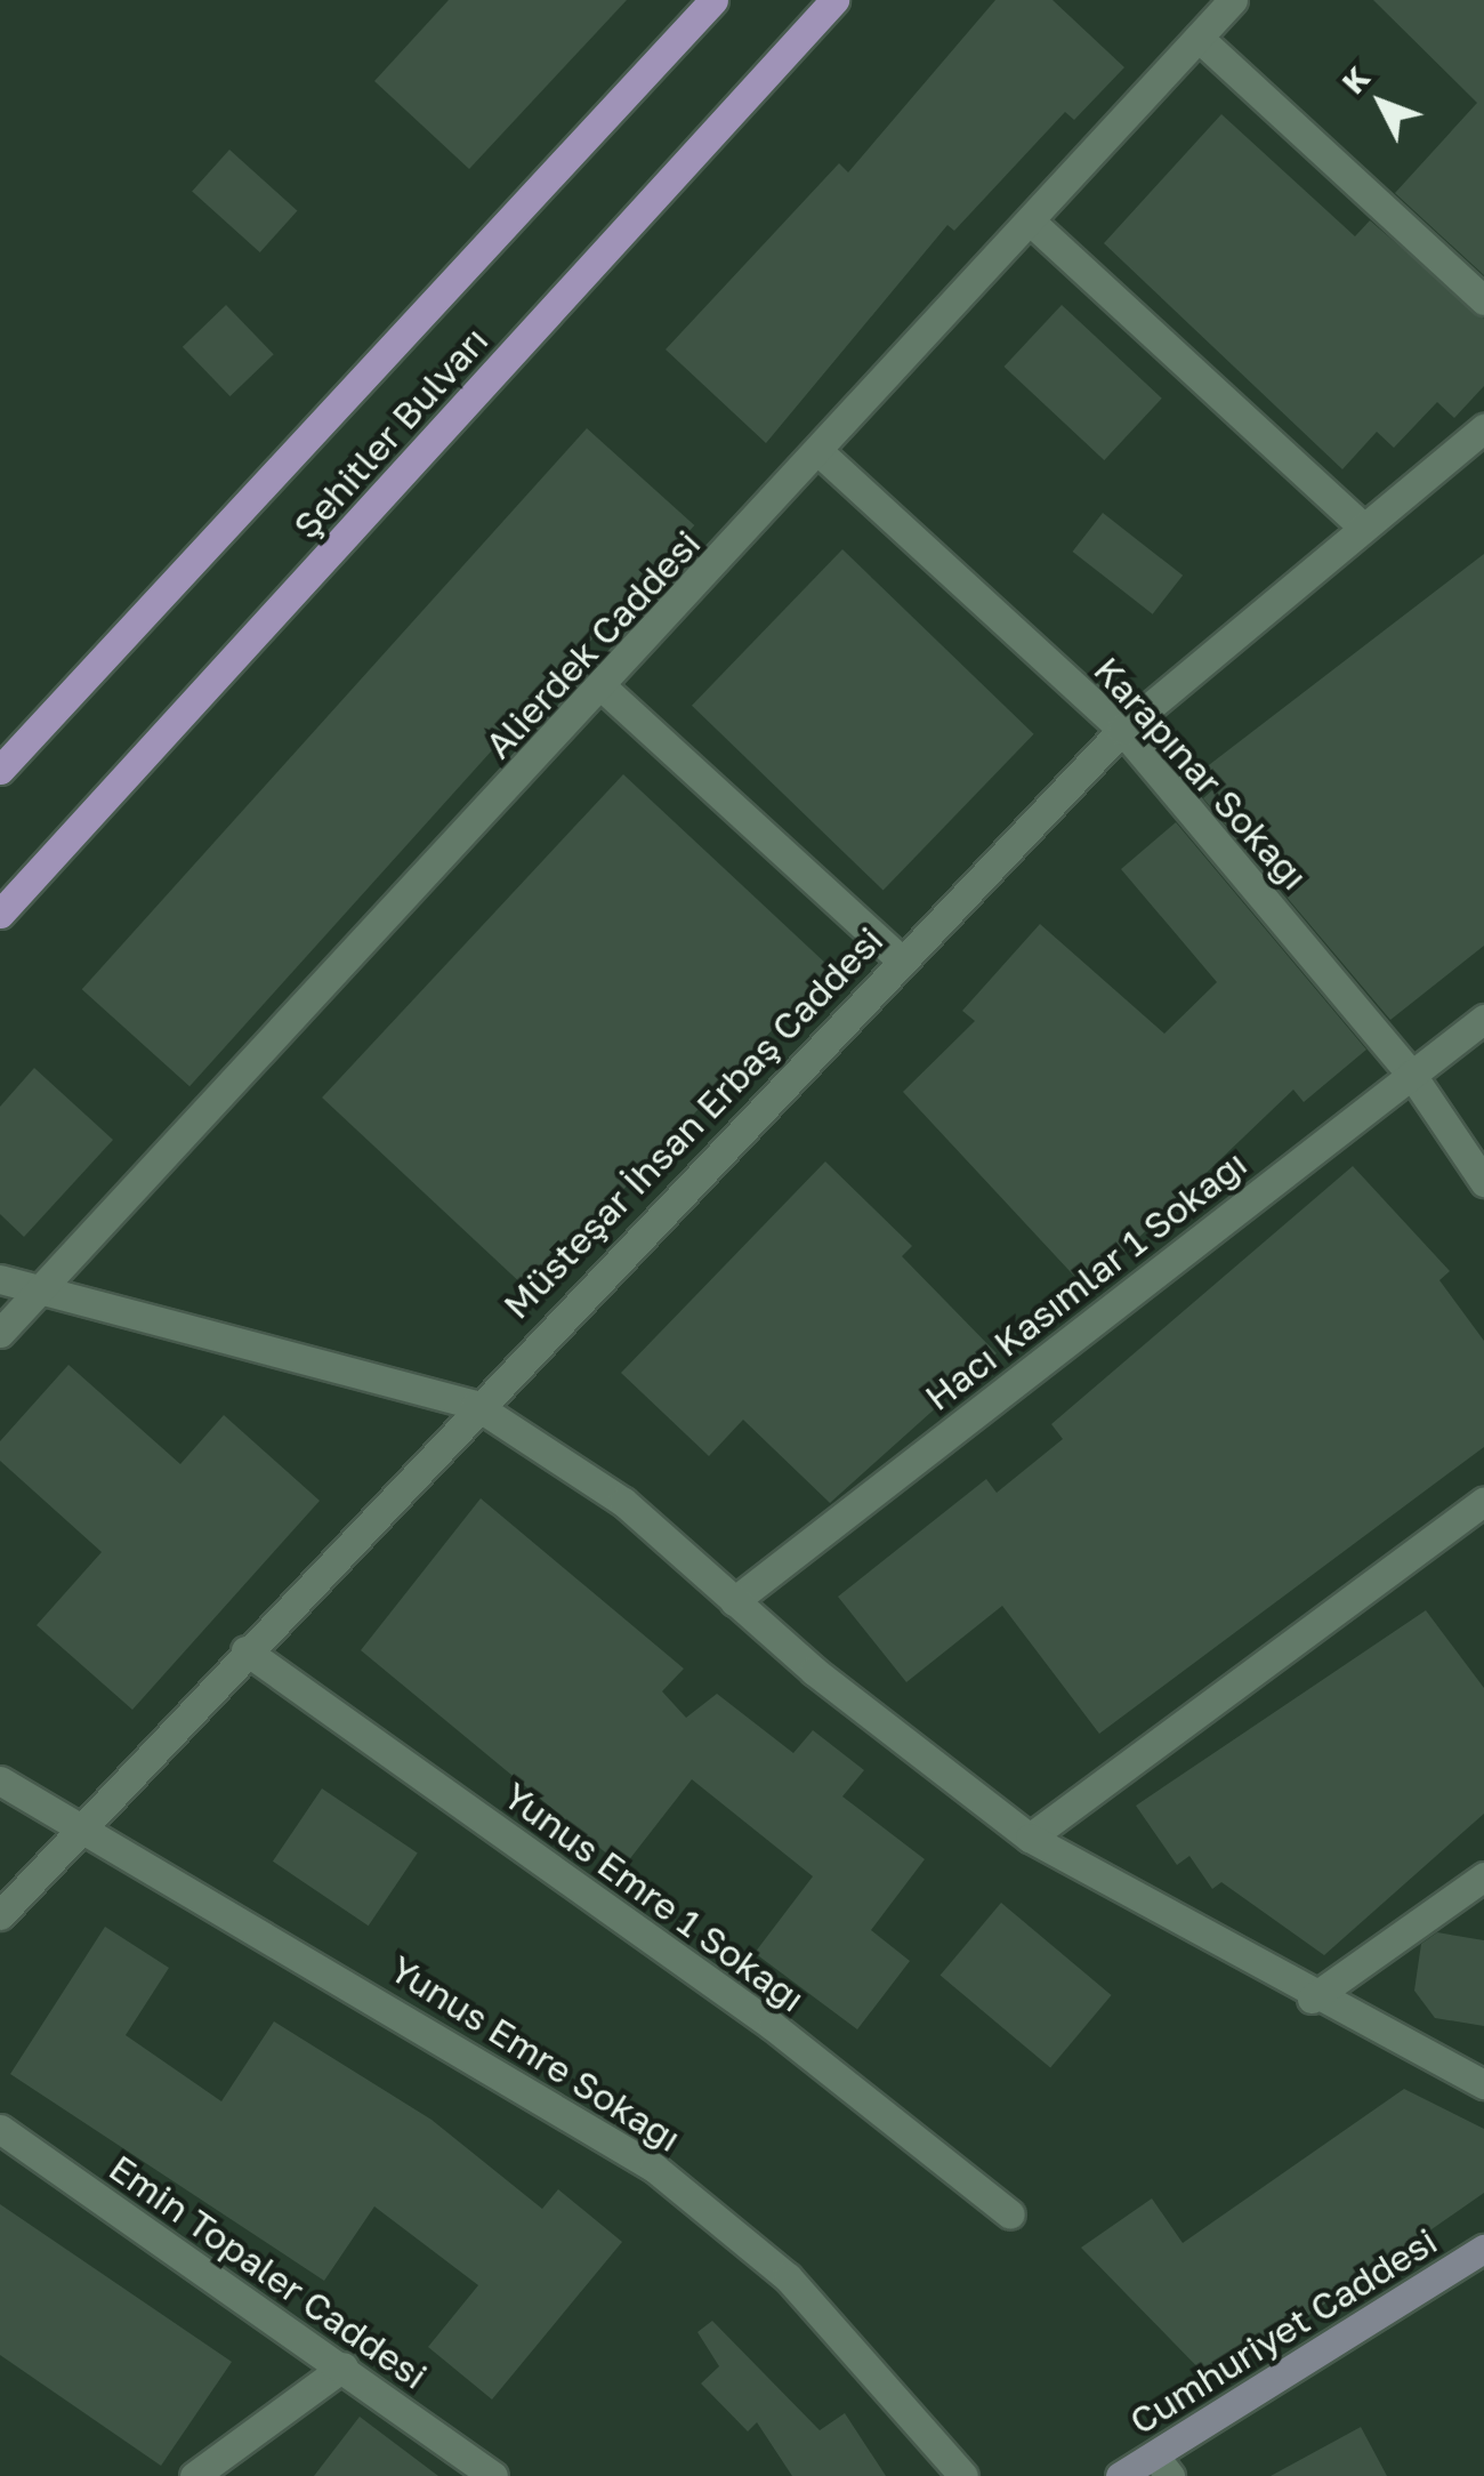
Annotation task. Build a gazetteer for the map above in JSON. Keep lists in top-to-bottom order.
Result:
{
  "streets": {
    "main road": ["Şehitler Bulvarı", "Cumhuriyet Caddesi"],
    "street": [
      "Alierdek Caddesi",
      "Karapınar Sokağı",
      "Müsteşar İhsan Erbaş Caddesi",
      "Hacı Kasımlar 1 Sokağı",
      "Yunus Emre 1 Sokağı",
      "Yunus Emre Sokağı",
      "Emin Topaler Caddesi"
    ]
  },
  "crossings": [
    ["Alierdek Caddesi", "Karapınar Sokağı"],
    ["Karapınar Sokağı", "Müsteşar İhsan Erbaş Caddesi"],
    ["Karapınar Sokağı", "Hacı Kasımlar 1 Sokağı"],
    ["Müsteşar İhsan Erbaş Caddesi", "Yunus Emre 1 Sokağı"],
    ["Müsteşar İhsan Erbaş Caddesi", "Yunus Emre Sokağı"]
  ],
  "north": "top left"
}
